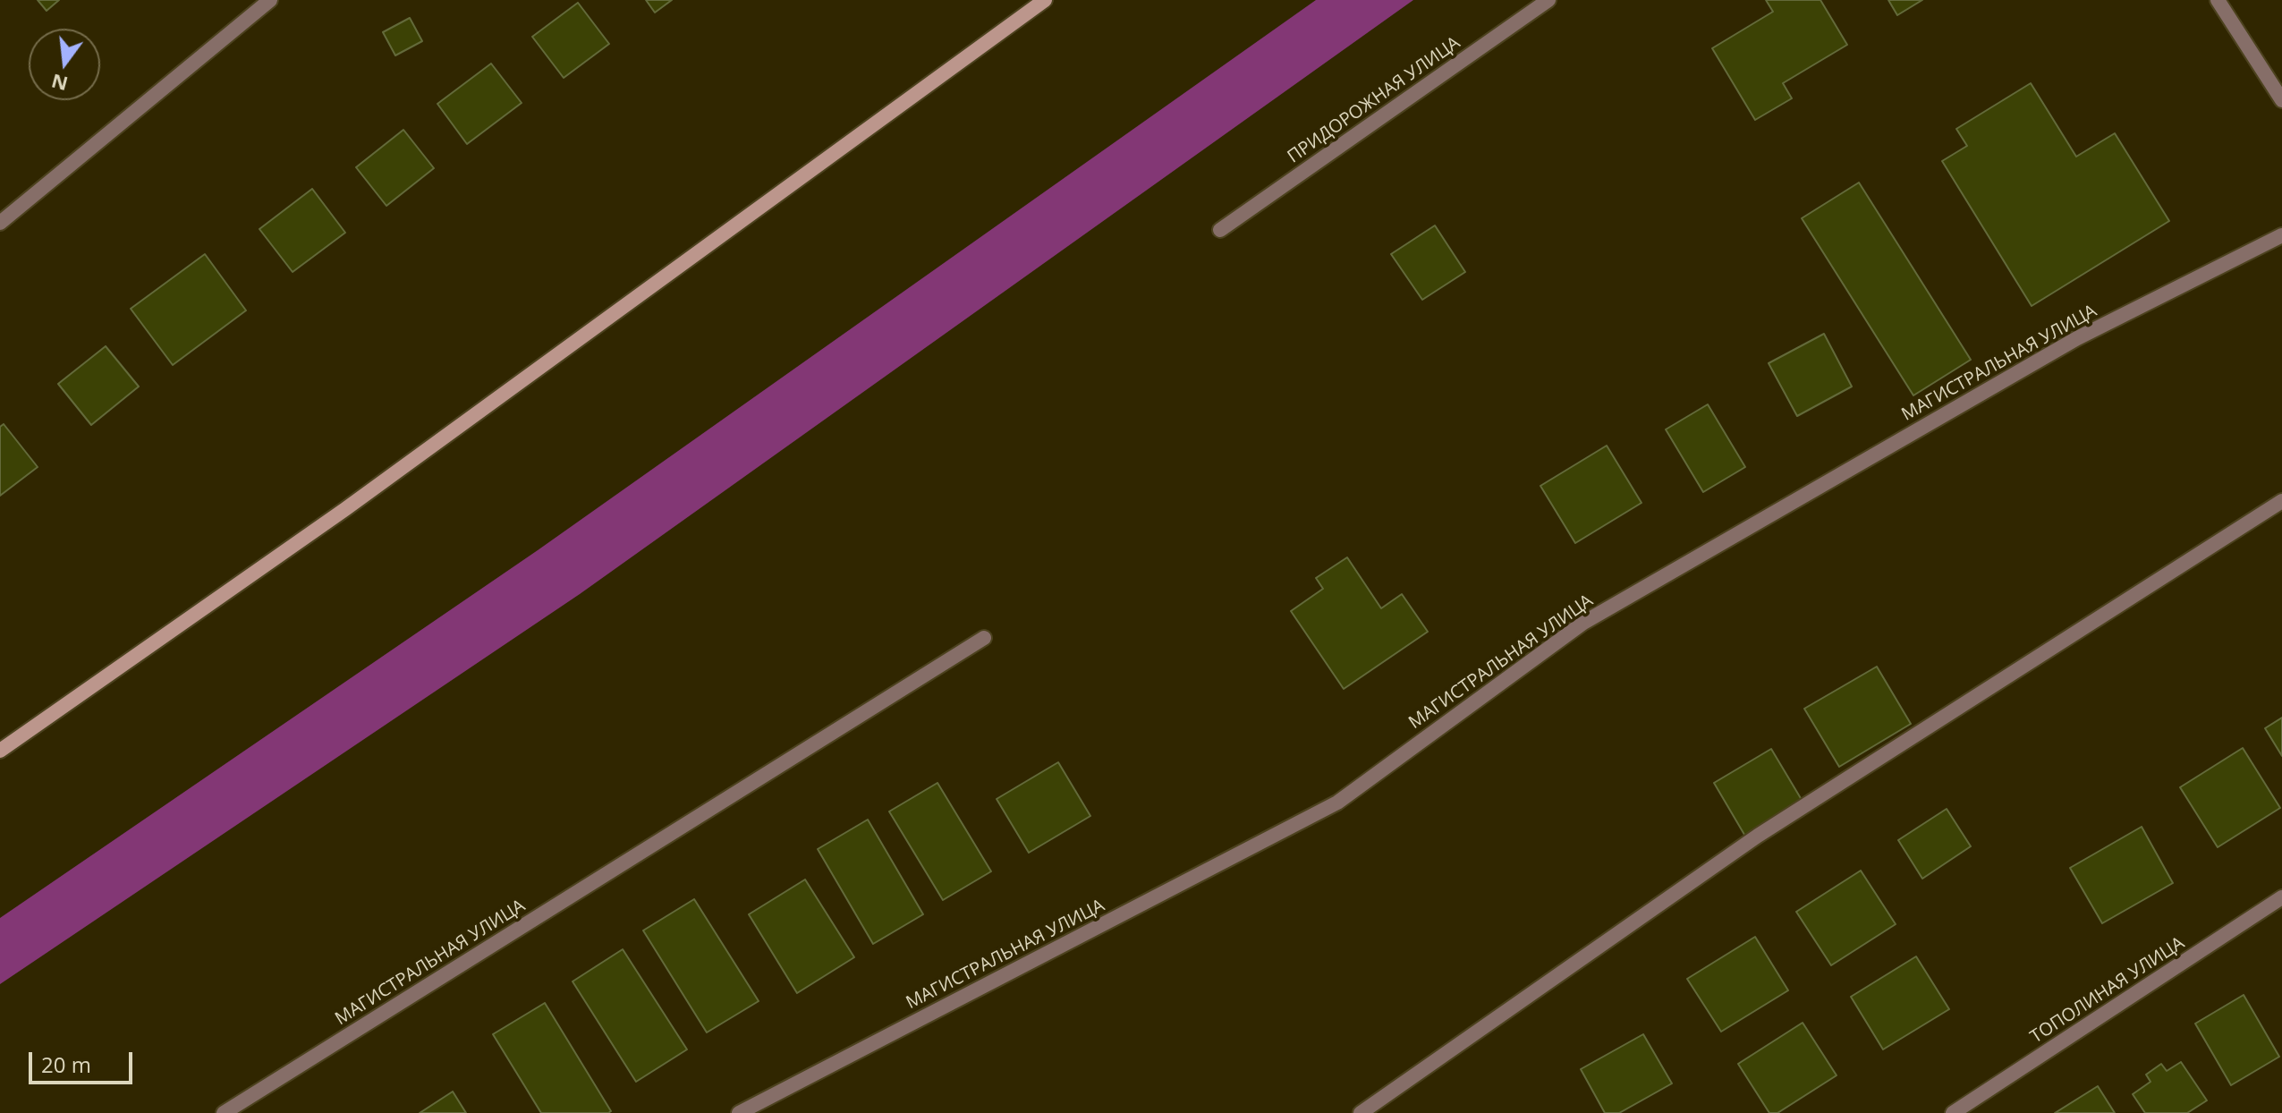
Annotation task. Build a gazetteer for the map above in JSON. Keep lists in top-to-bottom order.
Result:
{
  "streets": {
    "street": ["ПРИДОРОЖНАЯ УЛИЦА", "МАГИСТРАЛЬНАЯ УЛИЦА", "ТОПОЛИНАЯ УЛИЦА"]
  },
  "scale_bar": "20 m",
  "north": "bottom"
}
